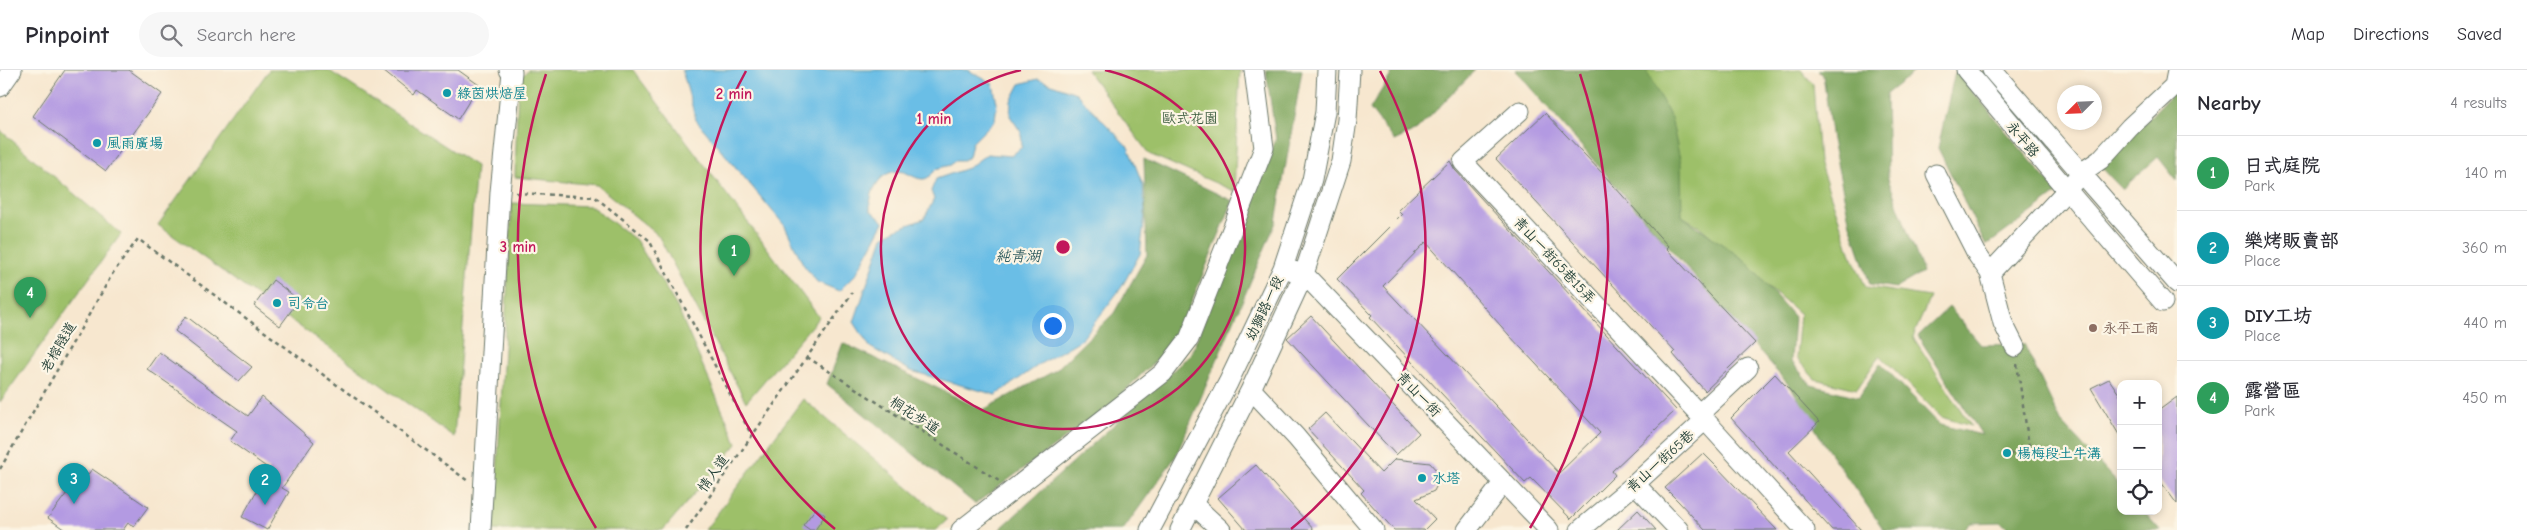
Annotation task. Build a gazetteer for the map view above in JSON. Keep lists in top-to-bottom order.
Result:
{
  "streets": {
    "street": [
      "永平路",
      "青山一街65巷15弄",
      "幼獅路一段",
      "青山一街",
      "青山一街65巷"
    ],
    "path": ["老榕隧道", "桐花步道", "情人道"]
  },
  "crossings": [
    ["青山一街65巷15弄", "青山一街65巷"],
    ["幼獅路一段", "青山一街"],
    ["桐花步道", "情人道"]
  ],
  "water": ["純青湖"],
  "parks": ["歐式花園"],
  "places": [
    "綠茵烘焙屋",
    "風雨廣場",
    "司令台",
    "永平工商",
    "楊梅段土牛溝",
    "水塔"
  ],
  "north": "bottom left",
  "page": {
    "header": "Pinpoint",
    "search": "Search here",
    "nav": ["Map", "Directions", "Saved"],
    "heading": ["Nearby", "4 results"],
    "list": [
      {
        "mark": "1",
        "name": "日式庭院",
        "note": "Park",
        "value": "140 m"
      },
      {
        "mark": "2",
        "name": "樂烤販賣部",
        "note": "Place",
        "value": "360 m"
      },
      {
        "mark": "3",
        "name": "DIY工坊",
        "note": "Place",
        "value": "440 m"
      },
      {
        "mark": "4",
        "name": "露營區",
        "note": "Park",
        "value": "450 m"
      }
    ],
    "pins": [
      "1",
      "4",
      "3",
      "2"
    ],
    "map_buttons": ["+", "−"]
  },
  "rings": ["2 min", "1 min", "3 min"]
}
